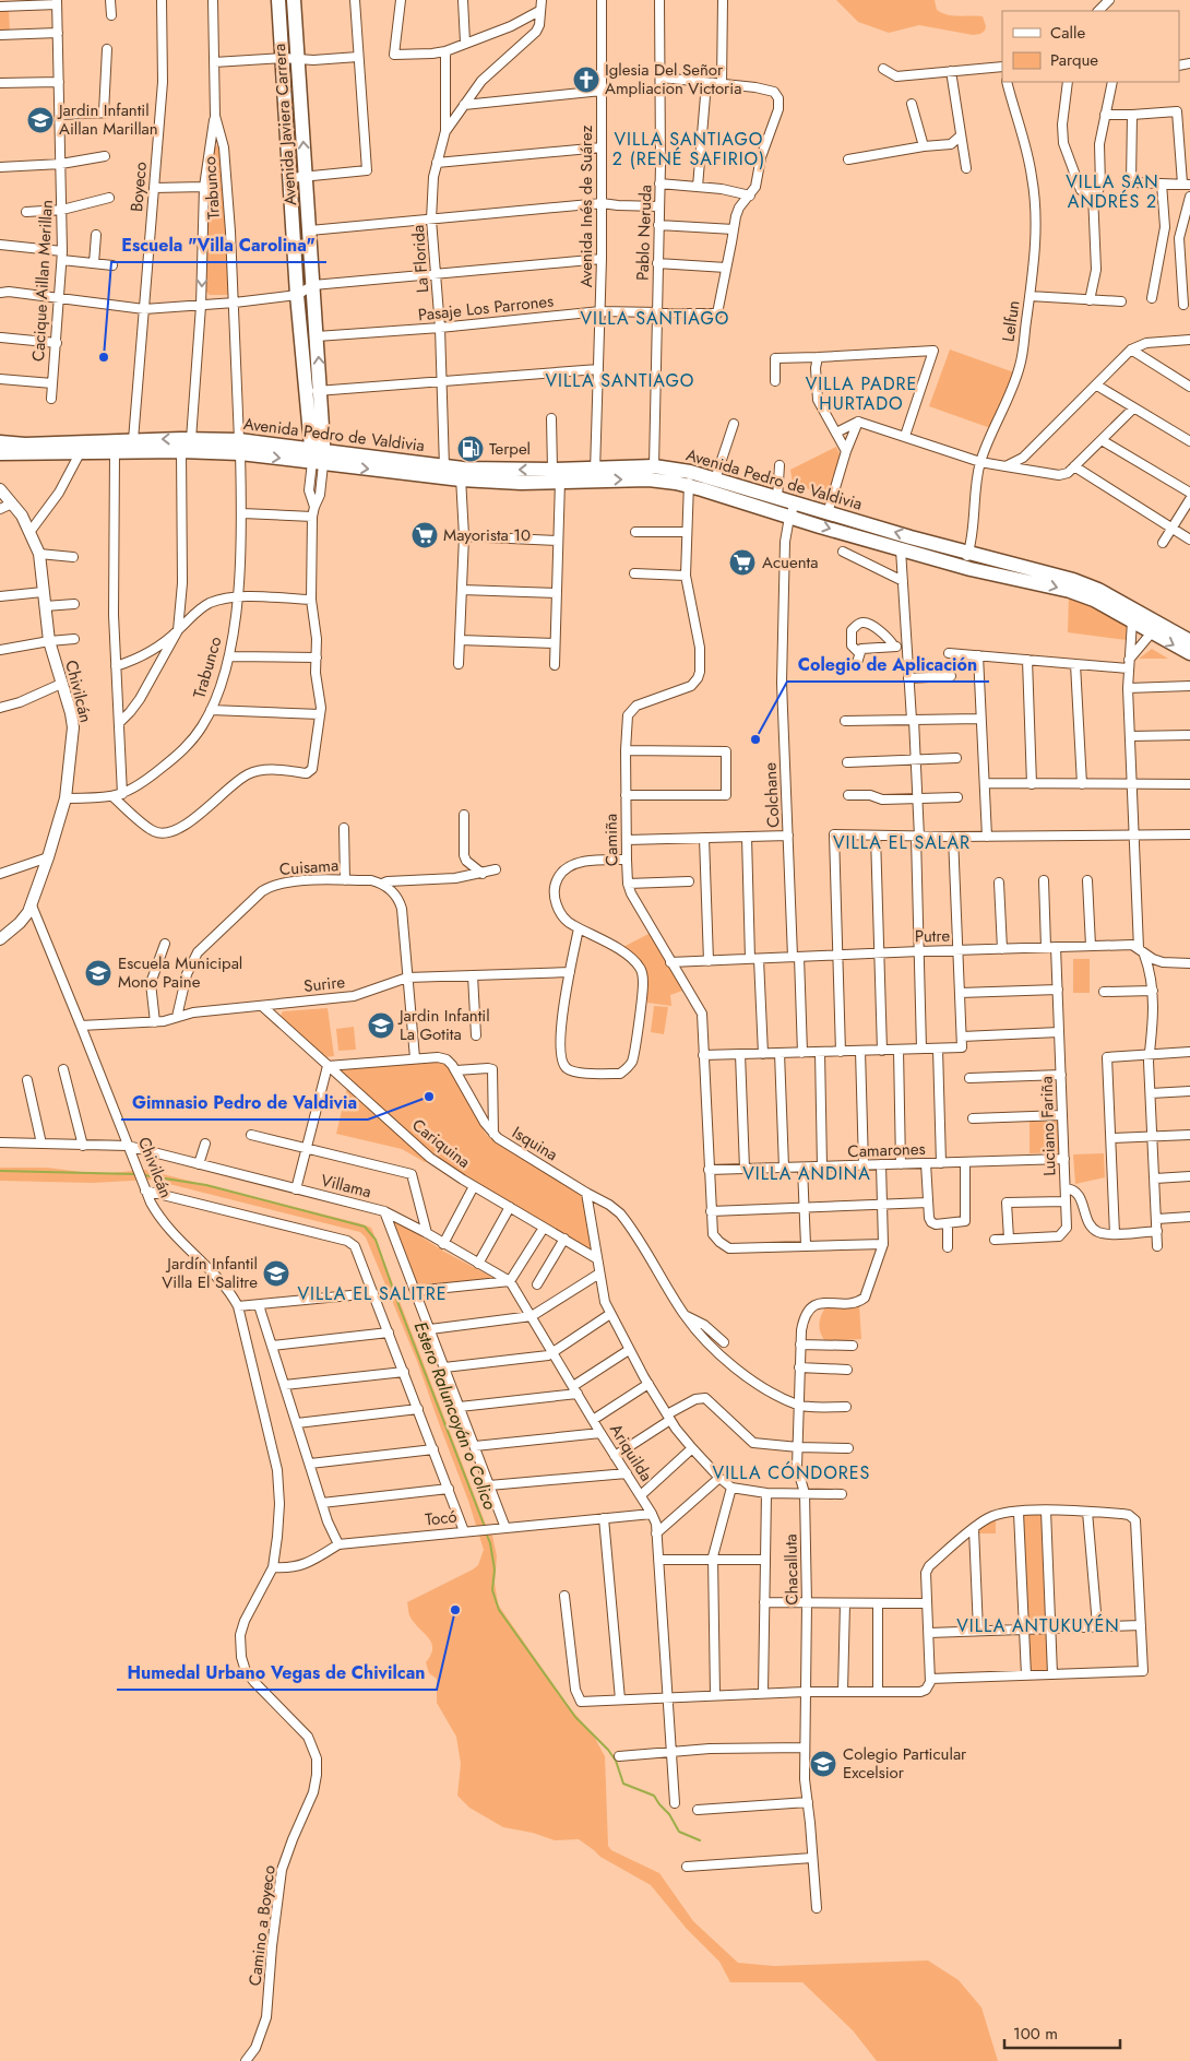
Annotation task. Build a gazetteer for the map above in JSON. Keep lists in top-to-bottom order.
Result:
{
  "streets": {
    "main road": ["Avenida Javiera Carrera", "Avenida Pedro de Valdivia"],
    "street": [
      "Boyeco",
      "Trabunco",
      "Avenida Inés de Suárez",
      "Pablo Neruda",
      "La Florida",
      "Cacique Aillan Merillan",
      "Pasaje Los Parrones",
      "Lelfun",
      "Chivilcán",
      "Colchane",
      "Camiña",
      "Cuisama",
      "Putre",
      "Surire",
      "Luciano Fariña",
      "Cariquina",
      "Isquina",
      "Camarones",
      "Villama",
      "Ariquilda",
      "Tocó",
      "Chacalluta",
      "Camino a Boyeco"
    ]
  },
  "crossings": [
    ["Avenida Javiera Carrera", "Trabunco"],
    ["Avenida Javiera Carrera", "Pasaje Los Parrones"],
    ["Avenida Javiera Carrera", "Avenida Pedro de Valdivia"],
    ["Boyeco", "Avenida Pedro de Valdivia"],
    ["Trabunco", "Avenida Pedro de Valdivia"],
    ["Trabunco", "Chivilcán"],
    ["Avenida Inés de Suárez", "Pasaje Los Parrones"],
    ["Avenida Inés de Suárez", "Avenida Pedro de Valdivia"],
    ["Pablo Neruda", "Pasaje Los Parrones"],
    ["Pablo Neruda", "Avenida Pedro de Valdivia"],
    ["La Florida", "Pasaje Los Parrones"],
    ["La Florida", "Avenida Pedro de Valdivia"],
    ["Lelfun", "Avenida Pedro de Valdivia"],
    ["Avenida Pedro de Valdivia", "Colchane"],
    ["Avenida Pedro de Valdivia", "Camiña"],
    ["Chivilcán", "Surire"],
    ["Chivilcán", "Villama"],
    ["Chivilcán", "Tocó"],
    ["Chivilcán", "Camino a Boyeco"],
    ["Colchane", "Putre"],
    ["Camiña", "Putre"],
    ["Camiña", "Camarones"],
    ["Cuisama", "Surire"],
    ["Putre", "Luciano Fariña"],
    ["Surire", "Cariquina"],
    ["Luciano Fariña", "Camarones"],
    ["Isquina", "Chacalluta"],
    ["Villama", "Ariquilda"],
    ["Villama", "Tocó"],
    ["Ariquilda", "Tocó"],
    ["Tocó", "Camino a Boyeco"]
  ],
  "districts": [
    "VILLA SANTIAGO 2 (RENÉ SAFIRIO)",
    "VILLA SAN ANDRÉS 2",
    "VILLA SANTIAGO",
    "VILLA SANTIAGO",
    "VILLA PADRE HURTADO",
    "VILLA EL SALAR",
    "VILLA ANDINA",
    "VILLA EL SALITRE",
    "VILLA CÓNDORES",
    "VILLA ANTUKUYÉN"
  ],
  "water": ["Estero Raluncoyán o Colico"],
  "places": {
    "church": ["Iglesia Del Señor Ampliacion Victoria"],
    "school or university": [
      "Jardin Infantil Aillan Marillan",
      "Escuela Municipal Mono Paine",
      "Jardin Infantil La Gotita",
      "Jardín Infantil Villa El Salitre",
      "Colegio Particular Excelsior"
    ],
    "other": [
      "Escuela \"Villa Carolina\"",
      "Colegio de Aplicación",
      "Gimnasio Pedro de Valdivia",
      "Humedal Urbano Vegas de Chivilcan"
    ],
    "fuel station": ["Terpel"],
    "supermarket": ["Mayorista 10", "Acuenta"]
  },
  "legend": ["Calle", "Parque"],
  "scale_bar": "100 m"
}
